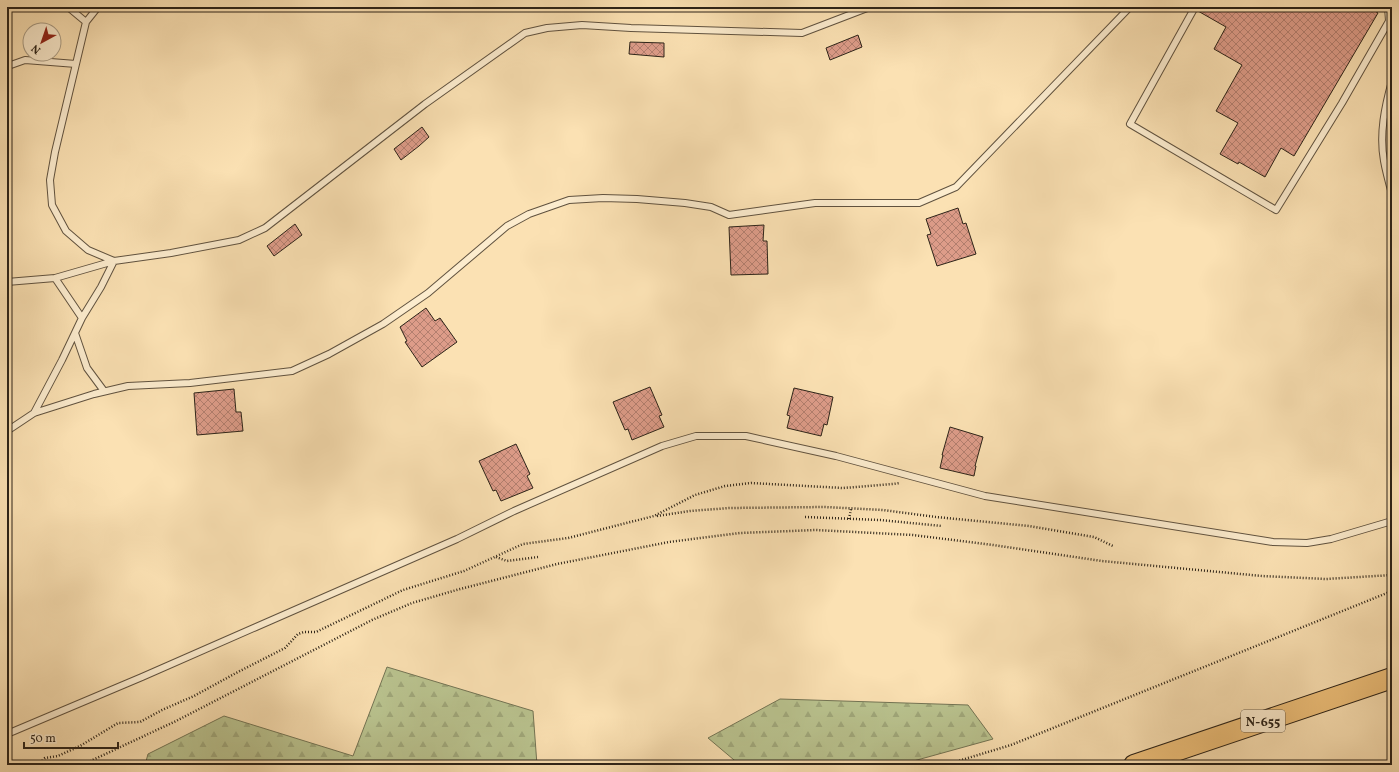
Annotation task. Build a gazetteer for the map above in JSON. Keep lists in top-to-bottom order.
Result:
{
  "streets": {
    "highway": ["N-655"]
  },
  "scale_bar": "50 m",
  "north": "bottom left"
}
